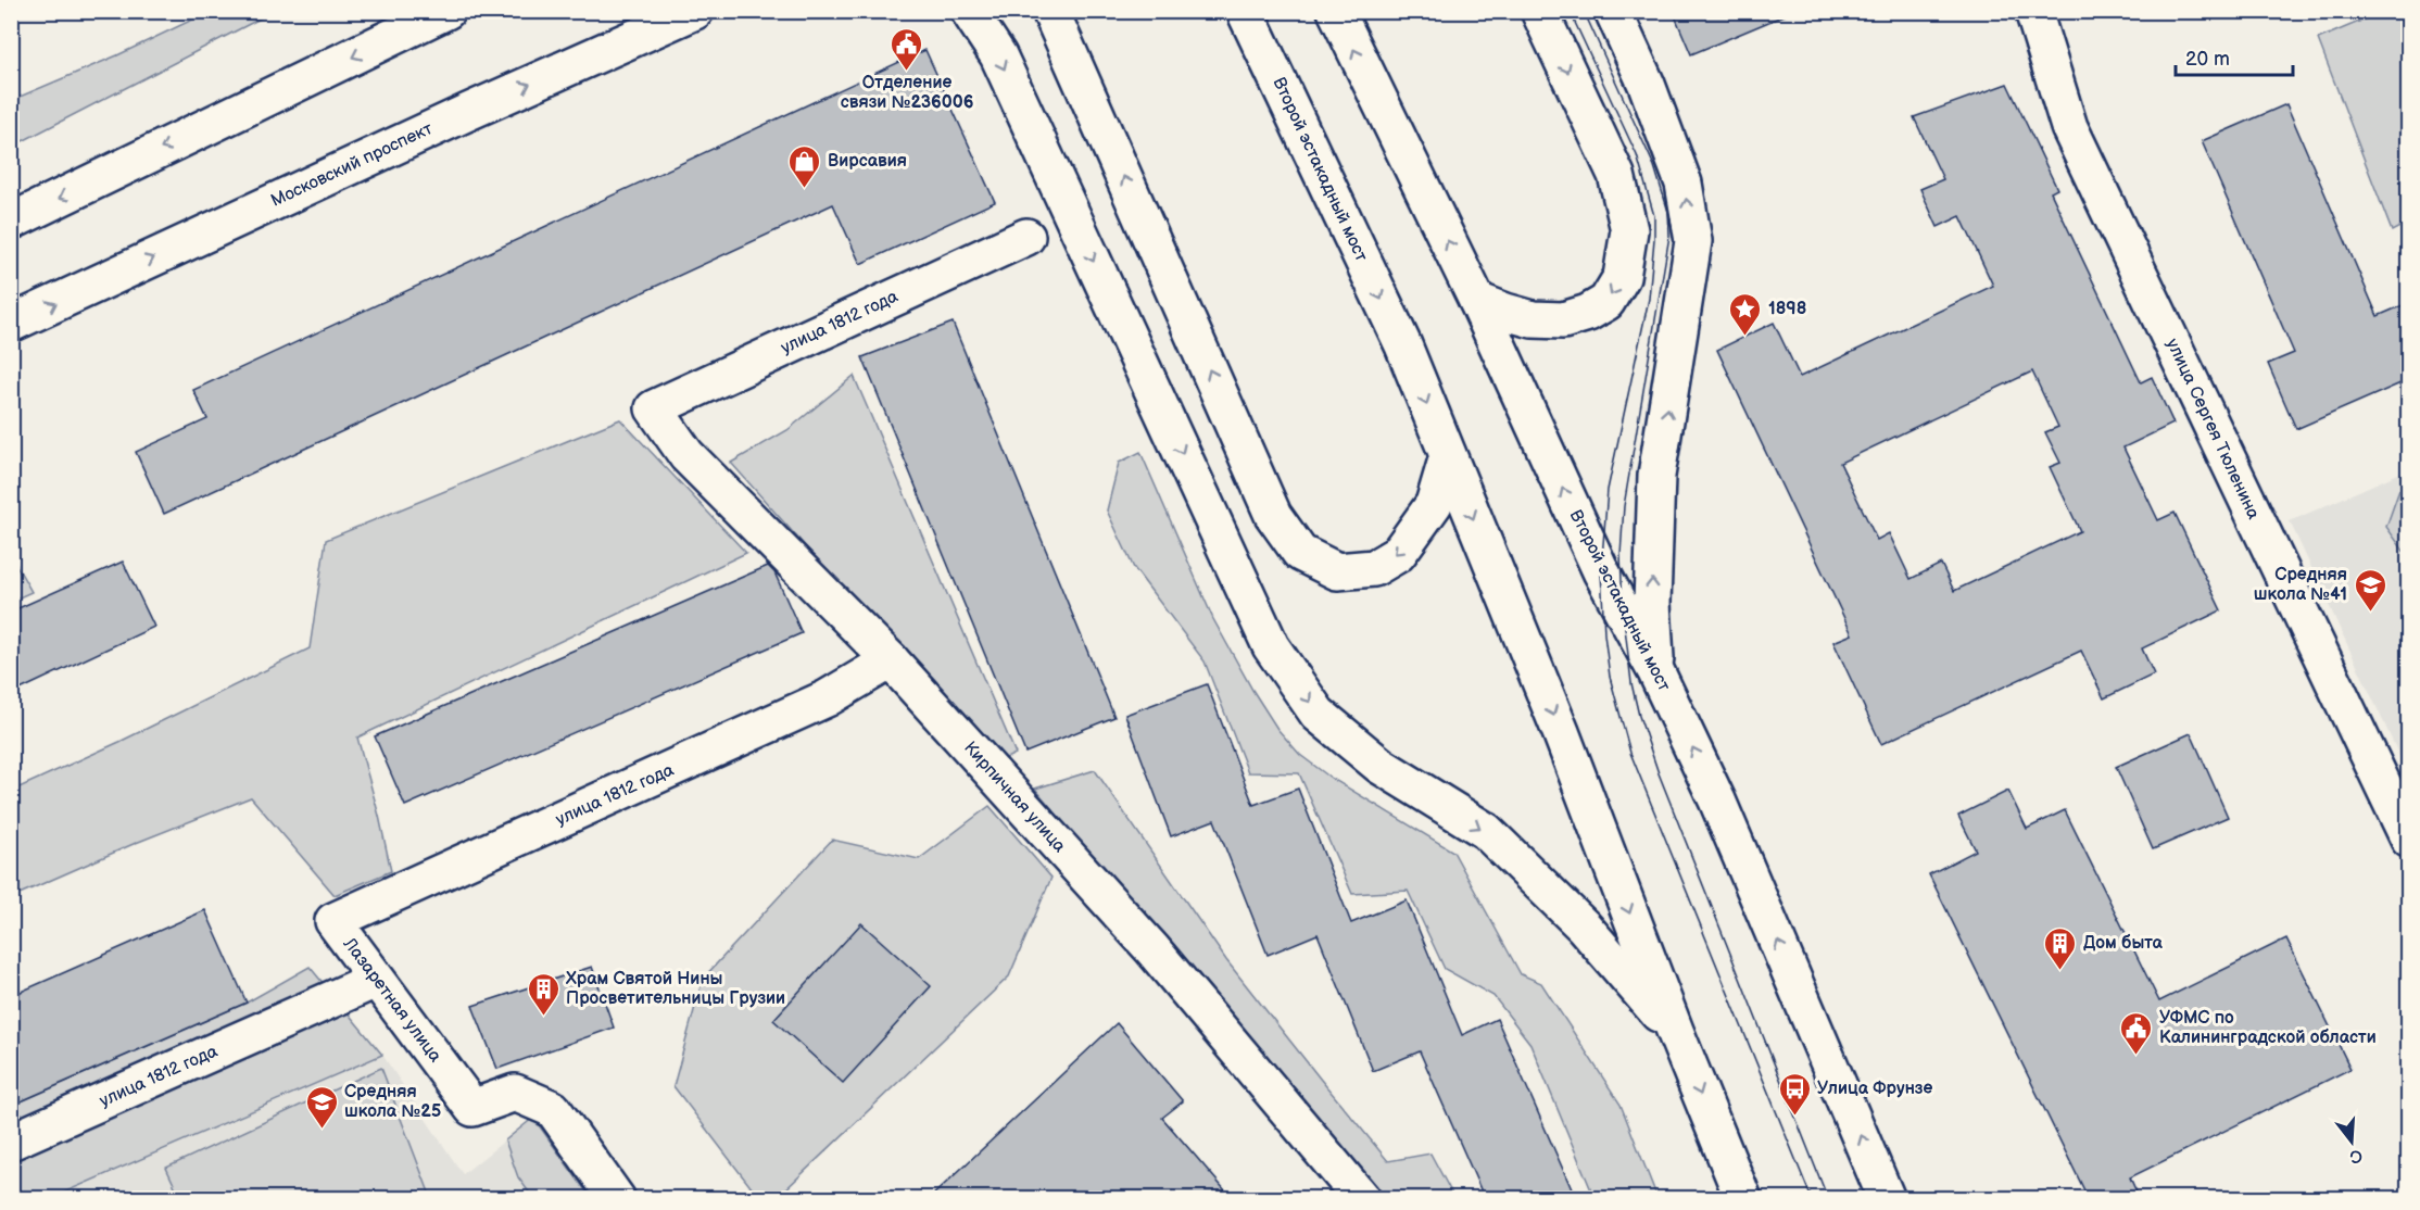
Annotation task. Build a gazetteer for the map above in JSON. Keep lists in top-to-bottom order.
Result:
{
  "streets": {
    "main road": [
      "Московский проспект",
      "Второй эстакадный мост",
      "улица 1812 года",
      "улица Сергея Тюленина",
      "Кирпичная улица",
      "Лазаретная улица"
    ]
  },
  "crossings": [
    ["улица 1812 года", "Кирпичная улица"],
    ["улица 1812 года", "Лазаретная улица"]
  ],
  "places": {
    "public building": ["Отделение связи №236006", "УФМС по Калининградской области"],
    "shop": ["Вирсавия"],
    "place": ["1898"],
    "school or university": ["Средняя школа №41", "Средняя школа №25"],
    "building": ["Дом быта", "Храм Святой Нины Просветительницы Грузии"],
    "bus stop": ["Улица Фрунзе"]
  },
  "scale_bar": "20 m",
  "north": "bottom"
}
